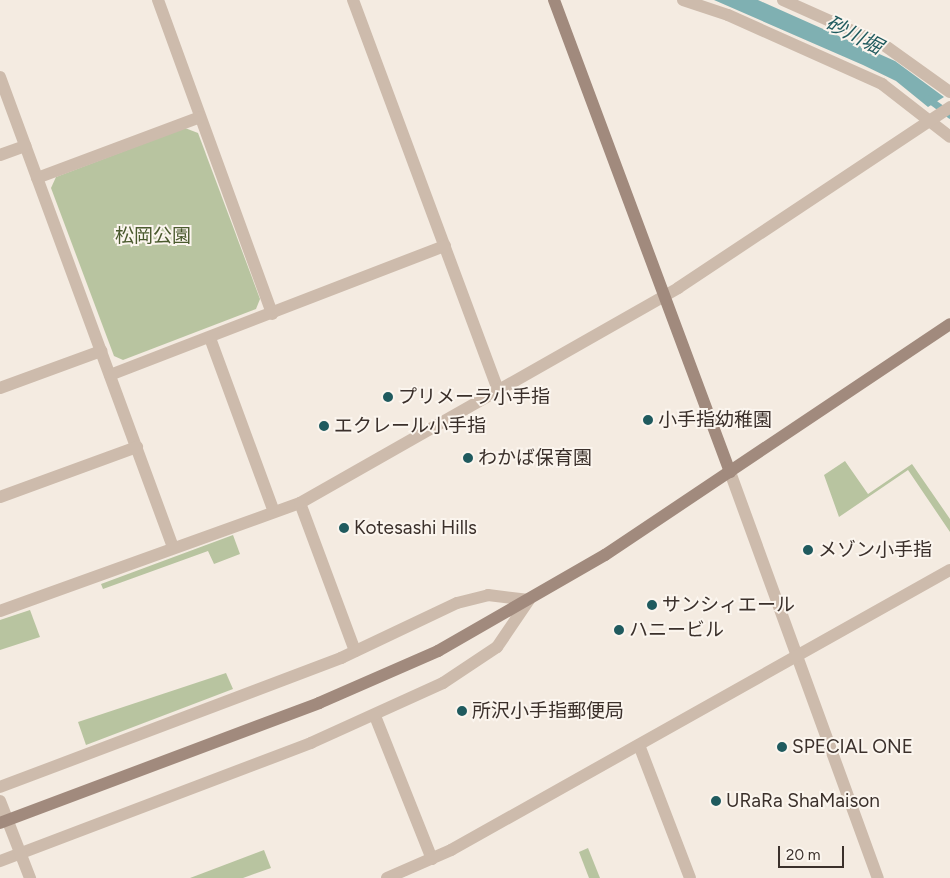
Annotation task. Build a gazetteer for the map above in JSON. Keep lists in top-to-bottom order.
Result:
{
  "water": ["砂川堀"],
  "parks": ["松岡公園"],
  "places": [
    "プリメーラ小手指",
    "小手指幼稚園",
    "エクレール小手指",
    "わかば保育園",
    "Kotesashi Hills",
    "メゾン小手指",
    "サンシィエール",
    "ハニービル",
    "所沢小手指郵便局",
    "SPECIAL ONE",
    "URaRa ShaMaison"
  ],
  "scale_bar": "20 m"
}
